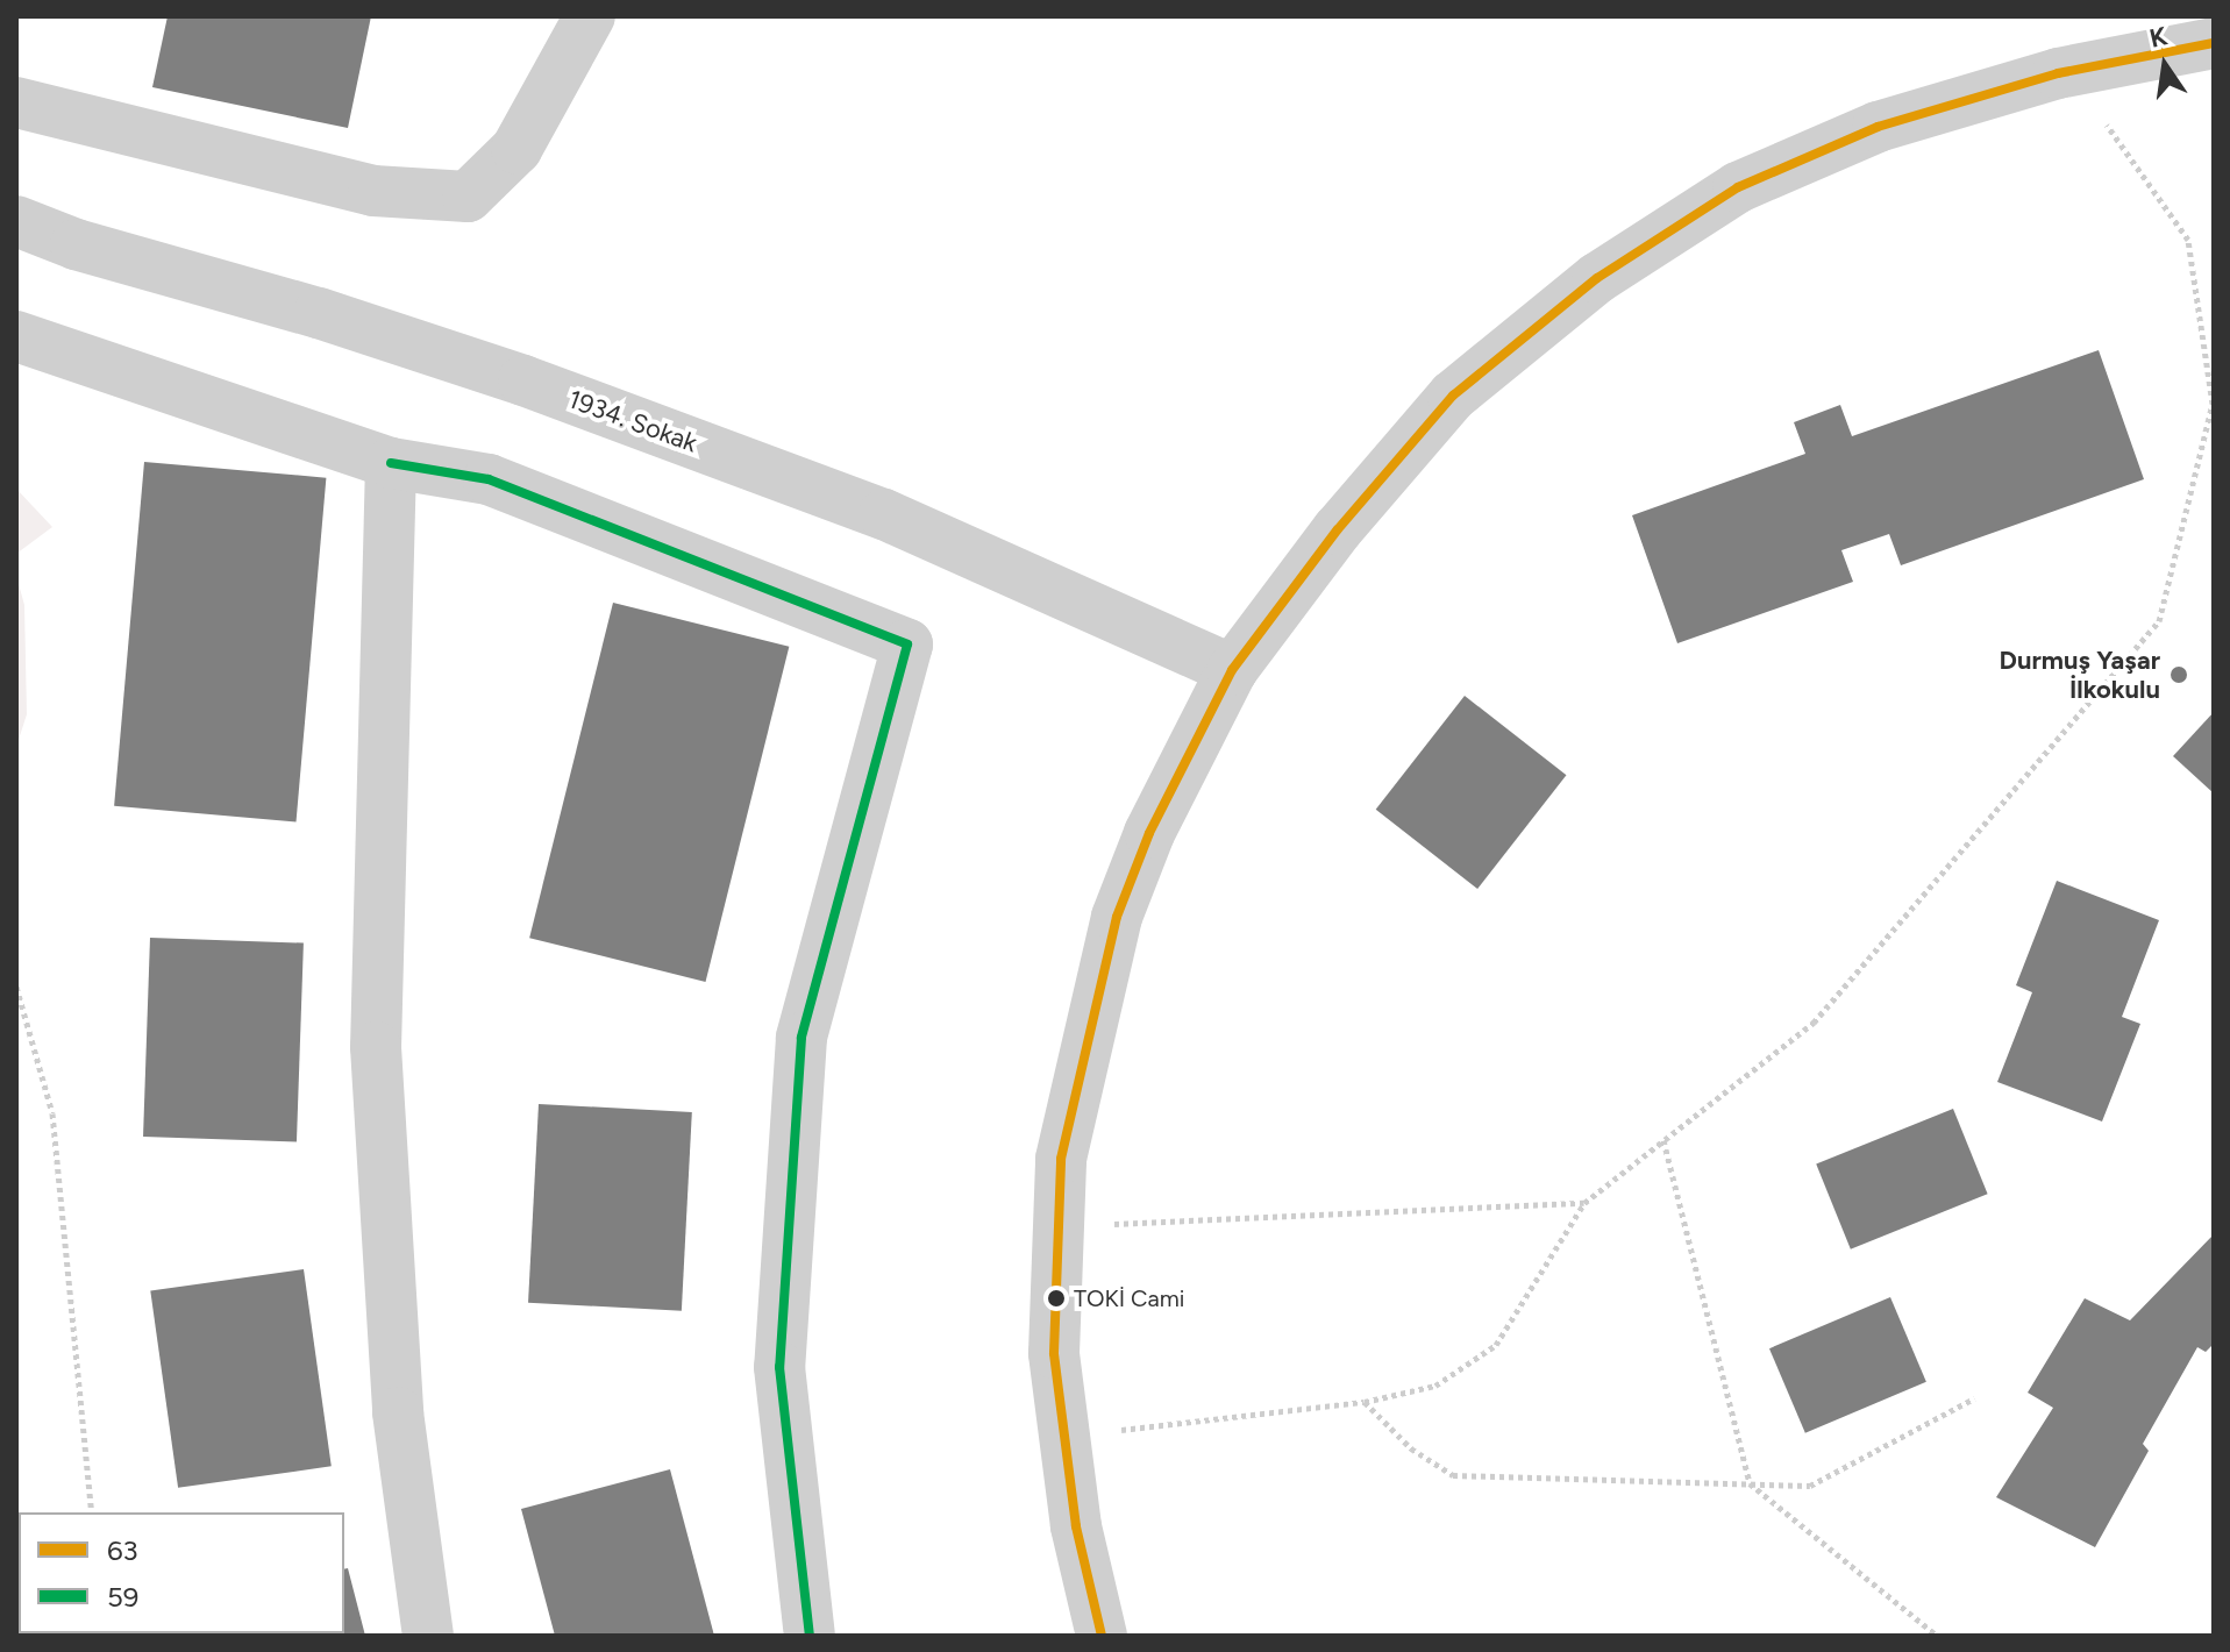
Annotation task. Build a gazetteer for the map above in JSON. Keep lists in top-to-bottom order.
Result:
{
  "streets": {
    "street": ["1934. Sokak"]
  },
  "places": ["Durmuş Yaşar İlkokulu", "TOKİ Cami"],
  "lines": ["transit line 63", "transit line 59"],
  "legend": ["63", "59"],
  "north": "top"
}
